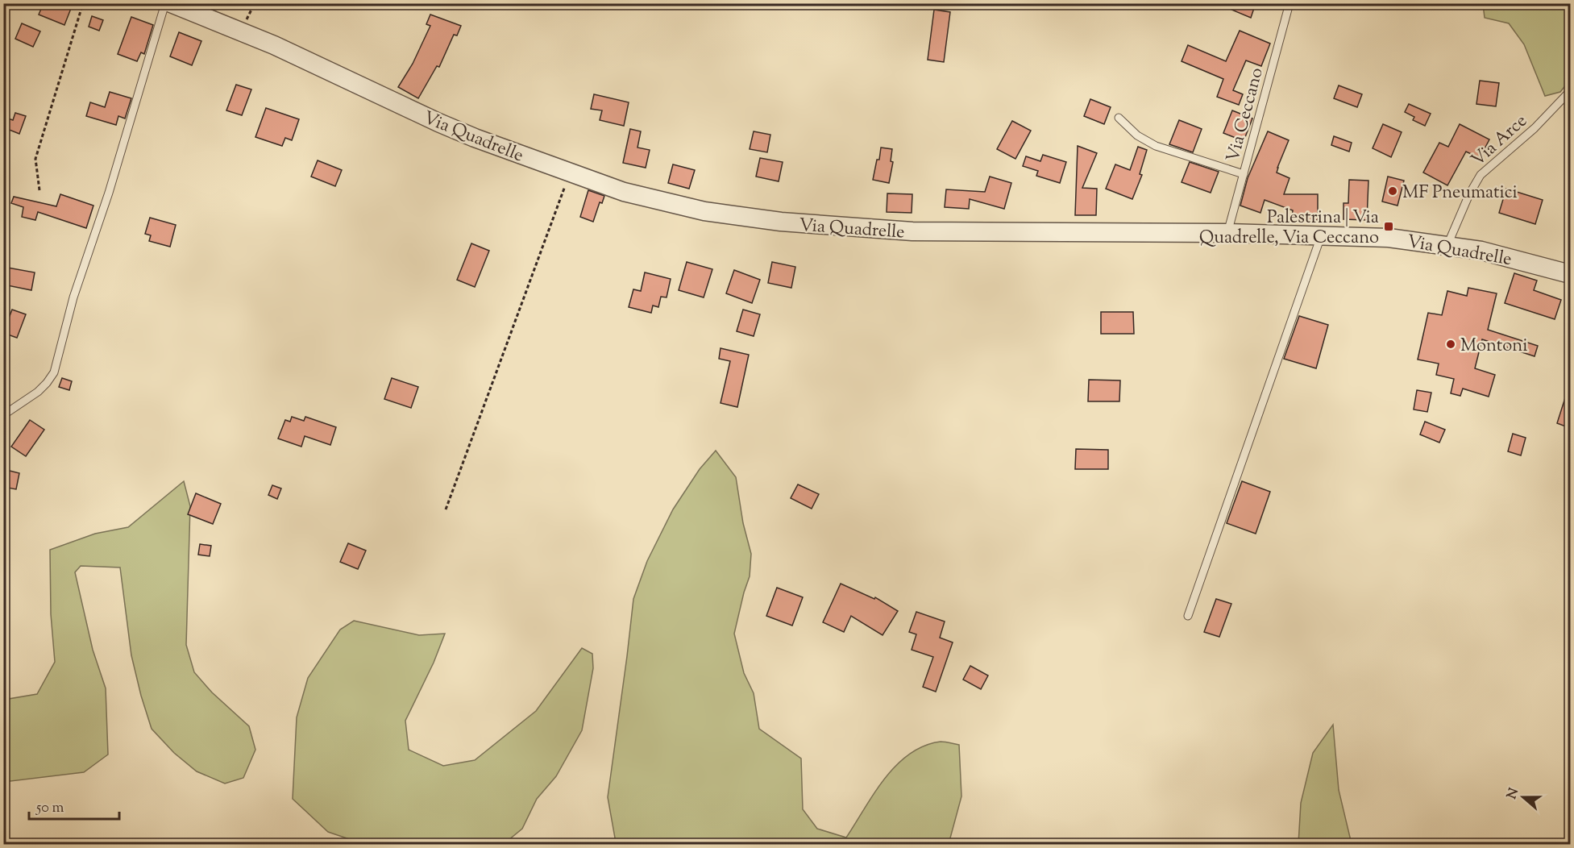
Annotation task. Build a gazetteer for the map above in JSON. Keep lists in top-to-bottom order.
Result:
{
  "streets": {
    "street": ["Via Quadrelle"],
    "lane": ["Via Ceccano", "Via Arce"]
  },
  "crossings": [
    ["Via Ceccano", "Via Quadrelle"],
    ["Via Quadrelle", "Via Arce"]
  ],
  "places": {
    "other": ["MF Pneumatici", "Montoni"],
    "transit": ["Palestrina | Via Quadrelle, Via Ceccano"]
  },
  "scale_bar": "50 m",
  "north": "left"
}
